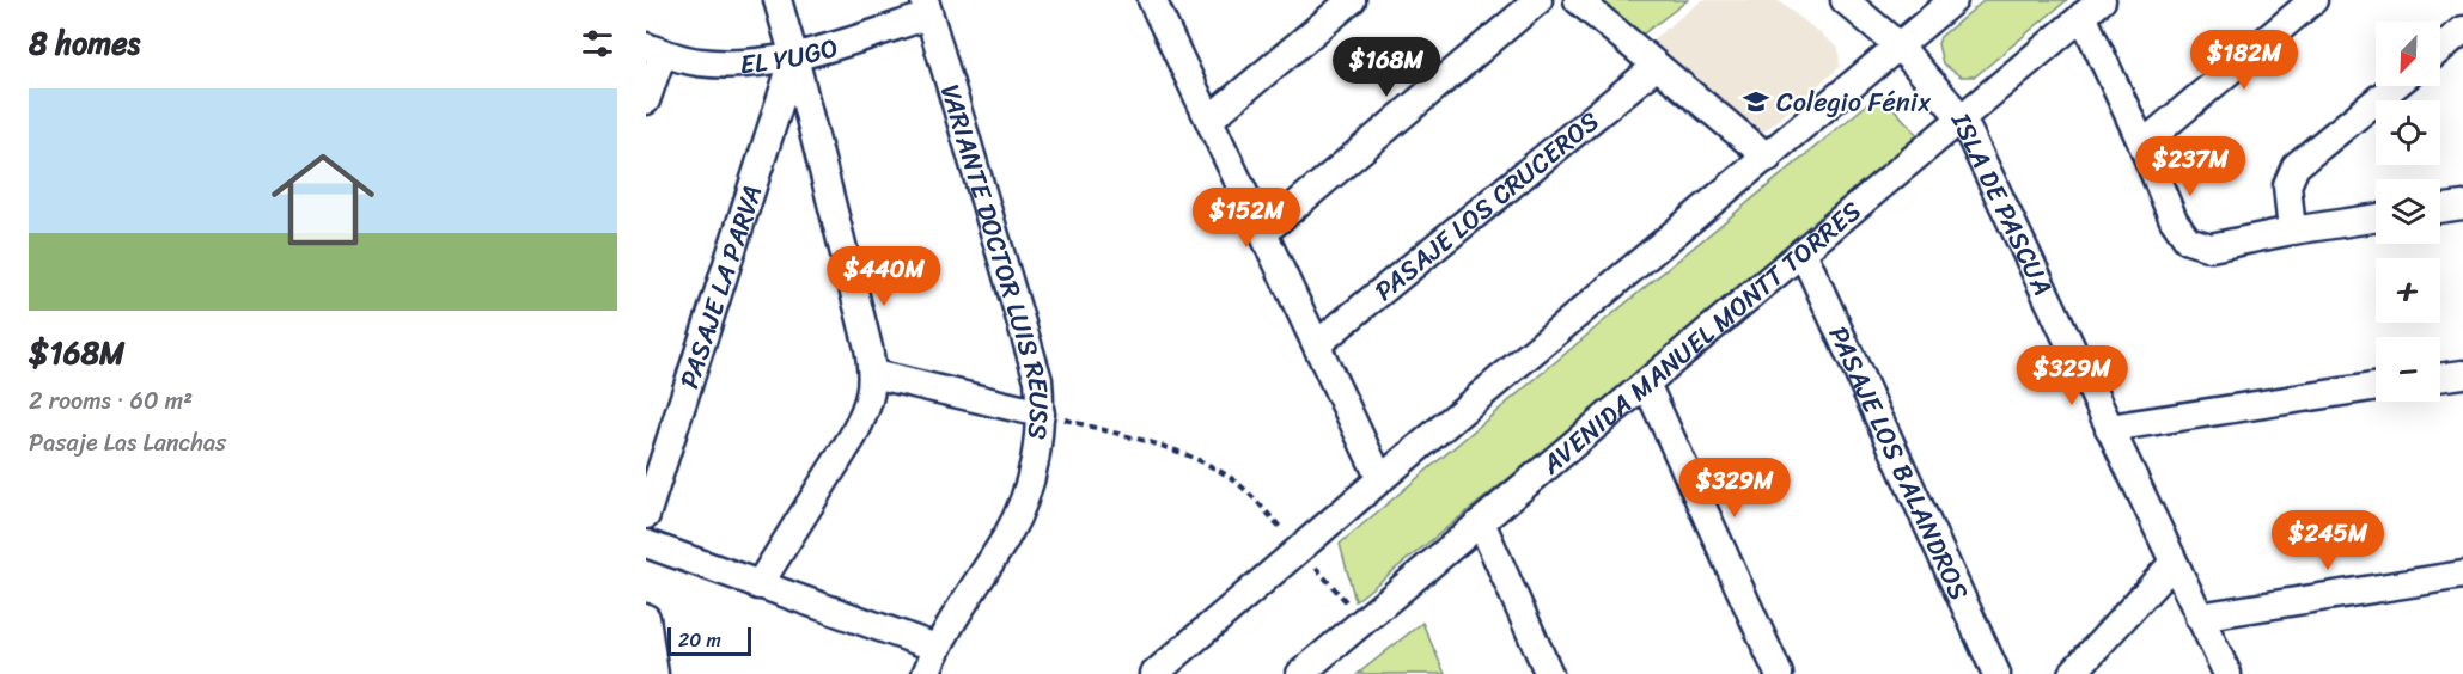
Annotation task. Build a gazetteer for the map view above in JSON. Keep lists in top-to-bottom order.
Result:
{
  "streets": {
    "street": [
      "EL YUGO",
      "PASAJE LOS CRUCEROS",
      "ISLA DE PASCUA",
      "VARIANTE DOCTOR LUIS REUSS",
      "PASAJE LA PARVA",
      "AVENIDA MANUEL MONTT TORRES",
      "PASAJE LOS BALANDROS"
    ]
  },
  "crossings": [
    ["EL YUGO", "VARIANTE DOCTOR LUIS REUSS"],
    ["EL YUGO", "PASAJE LA PARVA"],
    ["ISLA DE PASCUA", "AVENIDA MANUEL MONTT TORRES"],
    ["AVENIDA MANUEL MONTT TORRES", "PASAJE LOS BALANDROS"]
  ],
  "places": {
    "school or university": ["Colegio Fénix"]
  },
  "scale_bar": "20 m",
  "north": "bottom left",
  "page": {
    "heading": "8 homes",
    "map_buttons": ["+", "−"],
    "price": [
      "$182M",
      "$168M",
      "$237M",
      "$152M",
      "$440M",
      "$329M",
      "$329M",
      "$245M"
    ],
    "list": [
      {
        "name": "$168M",
        "note": "2 rooms · 60 m² · Pasaje Las Lanchas"
      }
    ],
    "scale": "20 m"
  }
}
